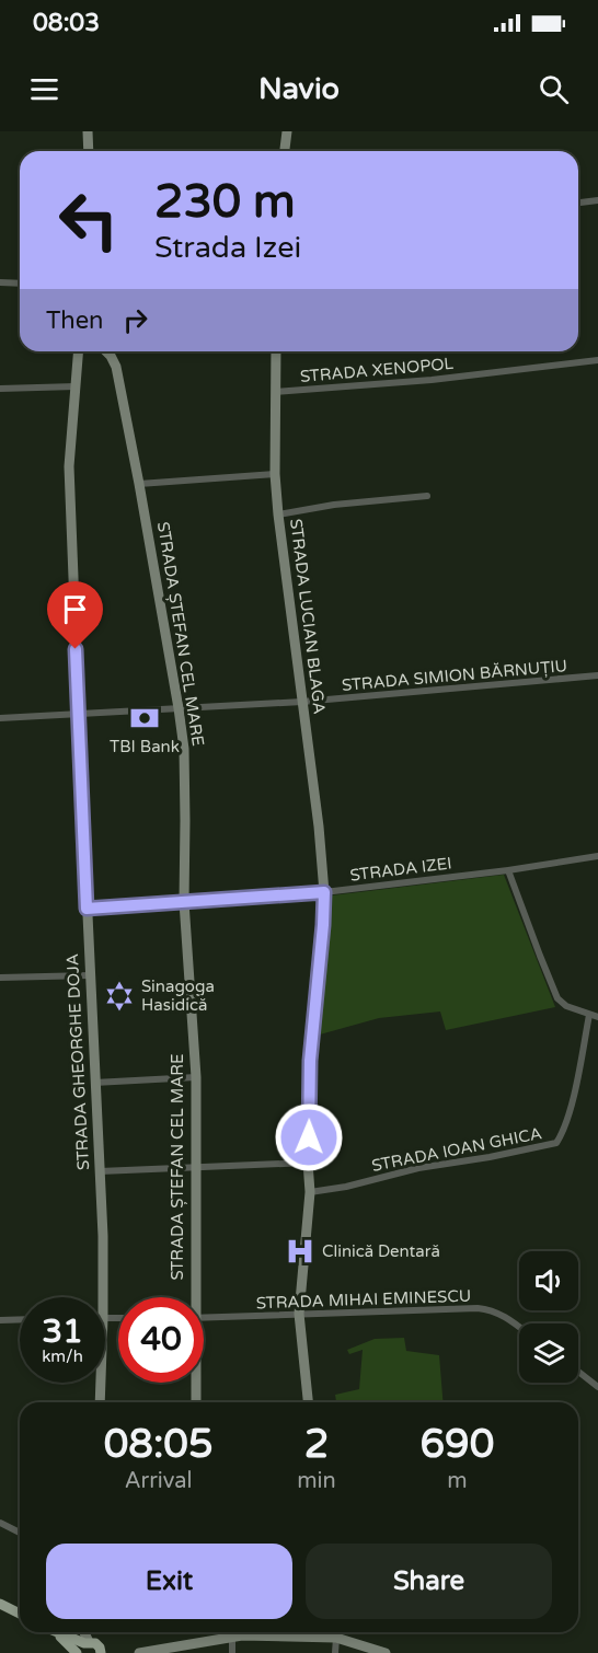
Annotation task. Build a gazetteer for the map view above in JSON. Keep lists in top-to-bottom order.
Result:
{
  "streets": {
    "main road": ["STRADA LUCIAN BLAGA", "STRADA ȘTEFAN CEL MARE", "STRADA GHEORGHE DOJA"],
    "street": [
      "STRADA XENOPOL",
      "STRADA SIMION BĂRNUȚIU",
      "STRADA IZEI",
      "STRADA IOAN GHICA",
      "STRADA MIHAI EMINESCU"
    ]
  },
  "crossings": [
    ["STRADA XENOPOL", "STRADA LUCIAN BLAGA"],
    ["STRADA LUCIAN BLAGA", "STRADA SIMION BĂRNUȚIU"],
    ["STRADA LUCIAN BLAGA", "STRADA IZEI"],
    ["STRADA LUCIAN BLAGA", "STRADA IOAN GHICA"],
    ["STRADA LUCIAN BLAGA", "STRADA MIHAI EMINESCU"],
    ["STRADA ȘTEFAN CEL MARE", "STRADA SIMION BĂRNUȚIU"],
    ["STRADA ȘTEFAN CEL MARE", "STRADA IZEI"],
    ["STRADA SIMION BĂRNUȚIU", "STRADA GHEORGHE DOJA"],
    ["STRADA IZEI", "STRADA GHEORGHE DOJA"]
  ],
  "places": {
    "bank": ["TBI Bank"],
    "synagogue": ["Sinagoga Hasidică"],
    "hospital": ["Clinică Dentară"]
  },
  "page": {
    "status": "08:03",
    "header": "Navio",
    "turn": ["230 m", "Strada Izei"],
    "then": "Then",
    "speed": "31 km/h",
    "limit": "40",
    "eta": [
      "08:05",
      "Arrival",
      "2",
      "min",
      "690",
      "m"
    ],
    "buttons": ["Exit", "Share"]
  }
}
